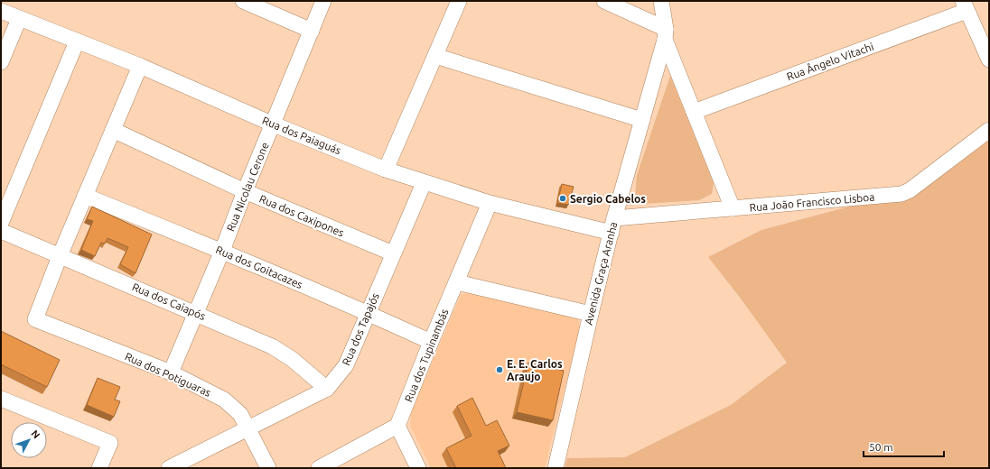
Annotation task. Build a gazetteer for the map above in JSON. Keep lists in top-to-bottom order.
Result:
{
  "streets": {
    "street": [
      "Rua Ângelo Vitachi",
      "Rua dos Paiaguás",
      "Rua Nicolau Cerone",
      "Rua João Francisco Lisboa",
      "Rua dos Caxipones",
      "Rua dos Goitacazes",
      "Avenida Graça Aranha",
      "Rua dos Caiapós",
      "Rua dos Tapajós",
      "Rua dos Tupinambás",
      "Rua dos Potiguaras"
    ]
  },
  "crossings": [
    ["Rua dos Paiaguás", "Rua Nicolau Cerone"],
    ["Rua dos Paiaguás", "Rua João Francisco Lisboa"],
    ["Rua dos Paiaguás", "Avenida Graça Aranha"],
    ["Rua dos Paiaguás", "Rua dos Tapajós"],
    ["Rua dos Paiaguás", "Rua dos Tupinambás"],
    ["Rua Nicolau Cerone", "Rua dos Caxipones"],
    ["Rua Nicolau Cerone", "Rua dos Goitacazes"],
    ["Rua Nicolau Cerone", "Rua dos Caiapós"],
    ["Rua Nicolau Cerone", "Rua dos Potiguaras"],
    ["Rua João Francisco Lisboa", "Avenida Graça Aranha"],
    ["Rua dos Caxipones", "Rua dos Tapajós"],
    ["Rua dos Goitacazes", "Rua dos Tapajós"],
    ["Rua dos Goitacazes", "Rua dos Tupinambás"],
    ["Rua dos Caiapós", "Rua dos Tapajós"],
    ["Rua dos Caiapós", "Rua dos Potiguaras"],
    ["Rua dos Tapajós", "Rua dos Potiguaras"]
  ],
  "places": ["Sergio Cabelos", "E. E. Carlos Araujo"],
  "scale_bar": "50 m",
  "north": "top right"
}
